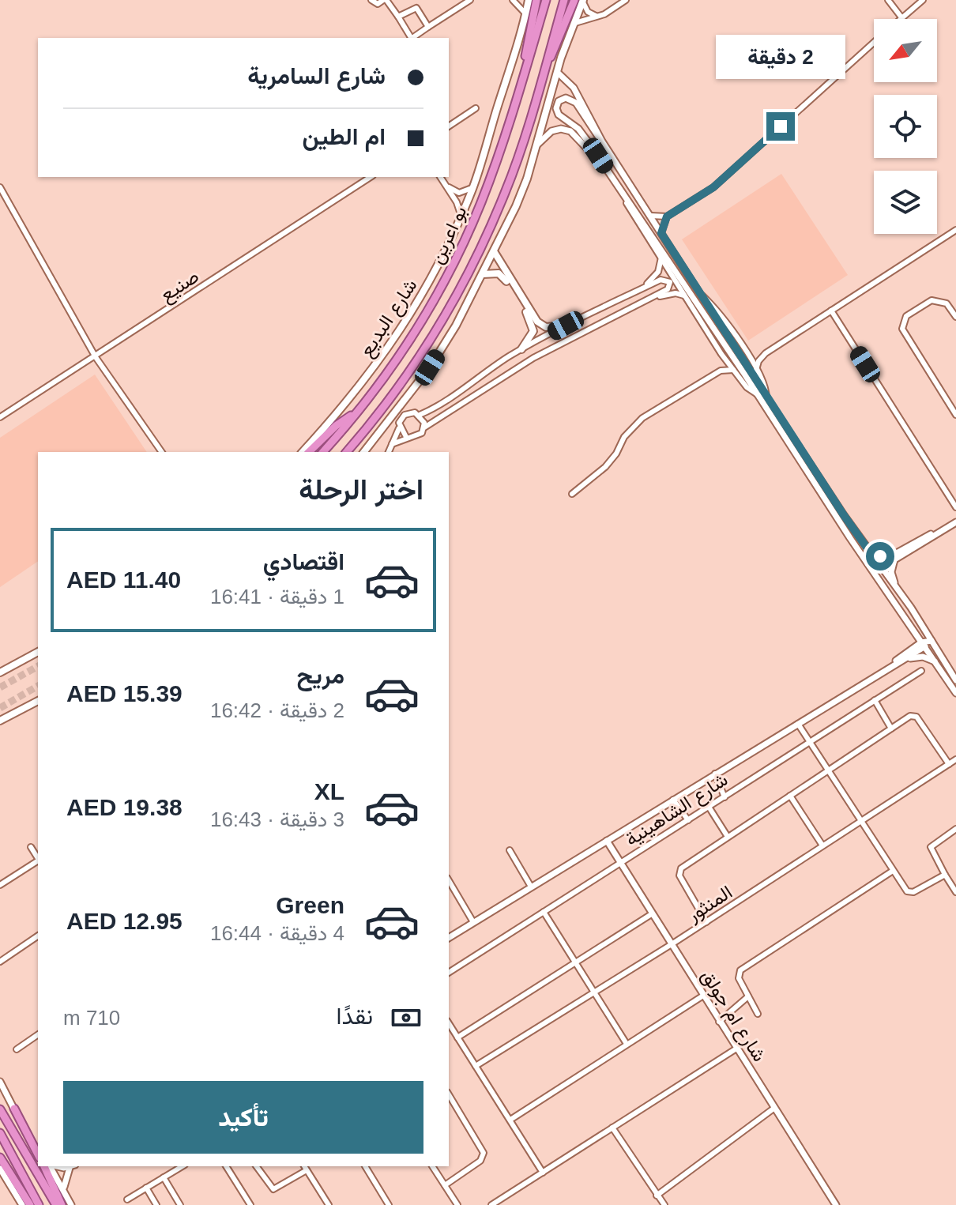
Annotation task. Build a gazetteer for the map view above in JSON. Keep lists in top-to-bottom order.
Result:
{
  "streets": {
    "highway": ["بو اعرين"],
    "main road": ["شارع البديع"],
    "street": [
      "صنيع",
      "شارع الشاهينية",
      "المنثور",
      "شارع ام جولق"
    ]
  },
  "crossings": [
    ["شارع الشاهينية", "شارع ام جولق"],
    ["المنثور", "شارع ام جولق"]
  ],
  "north": "bottom left",
  "page": {
    "bubble": "2 دقيقة",
    "banner": ["شارع السامرية", "ام الطين"],
    "heading": "اختر الرحلة",
    "list": [
      {
        "name": "اقتصادي",
        "note": "1 دقيقة · 16:41",
        "value": "AED 11.40"
      },
      {
        "name": "مريح",
        "note": "2 دقيقة · 16:42",
        "value": "AED 15.39"
      },
      {
        "name": "XL",
        "note": "3 دقيقة · 16:43",
        "value": "AED 19.38"
      },
      {
        "name": "Green",
        "note": "4 دقيقة · 16:44",
        "value": "AED 12.95"
      }
    ],
    "pay": ["نقدًا", "710 m"],
    "buttons": "تأكيد"
  }
}
